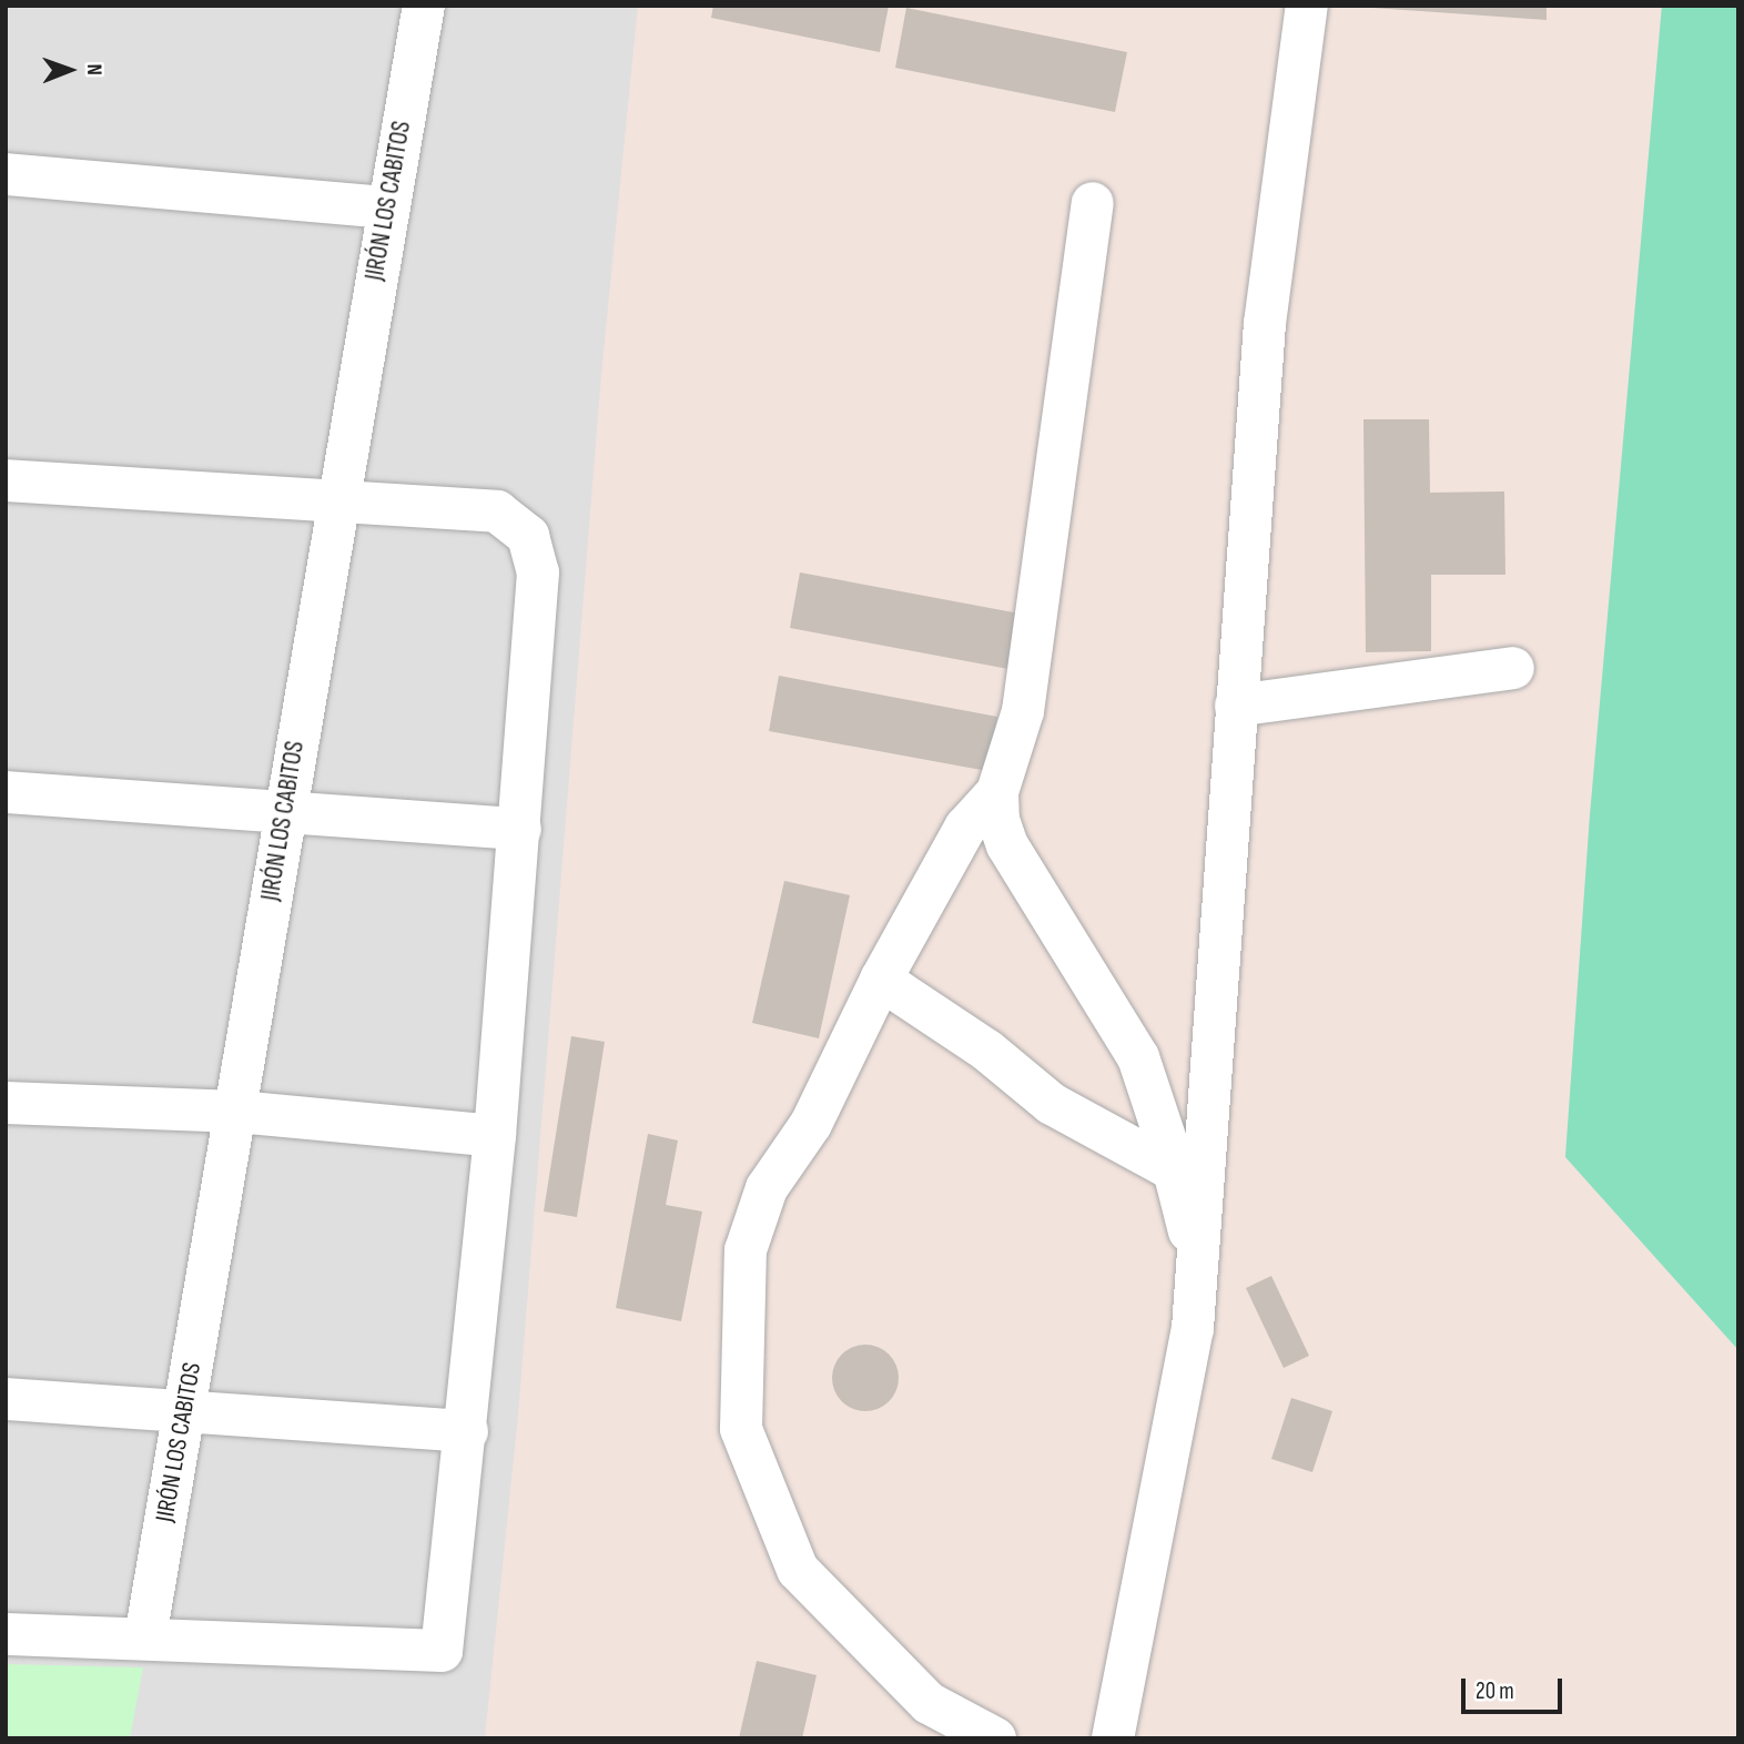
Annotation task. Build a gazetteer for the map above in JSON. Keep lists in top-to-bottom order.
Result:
{
  "streets": {
    "street": ["JIRÓN LOS CABITOS"]
  },
  "scale_bar": "20 m",
  "north": "right"
}
